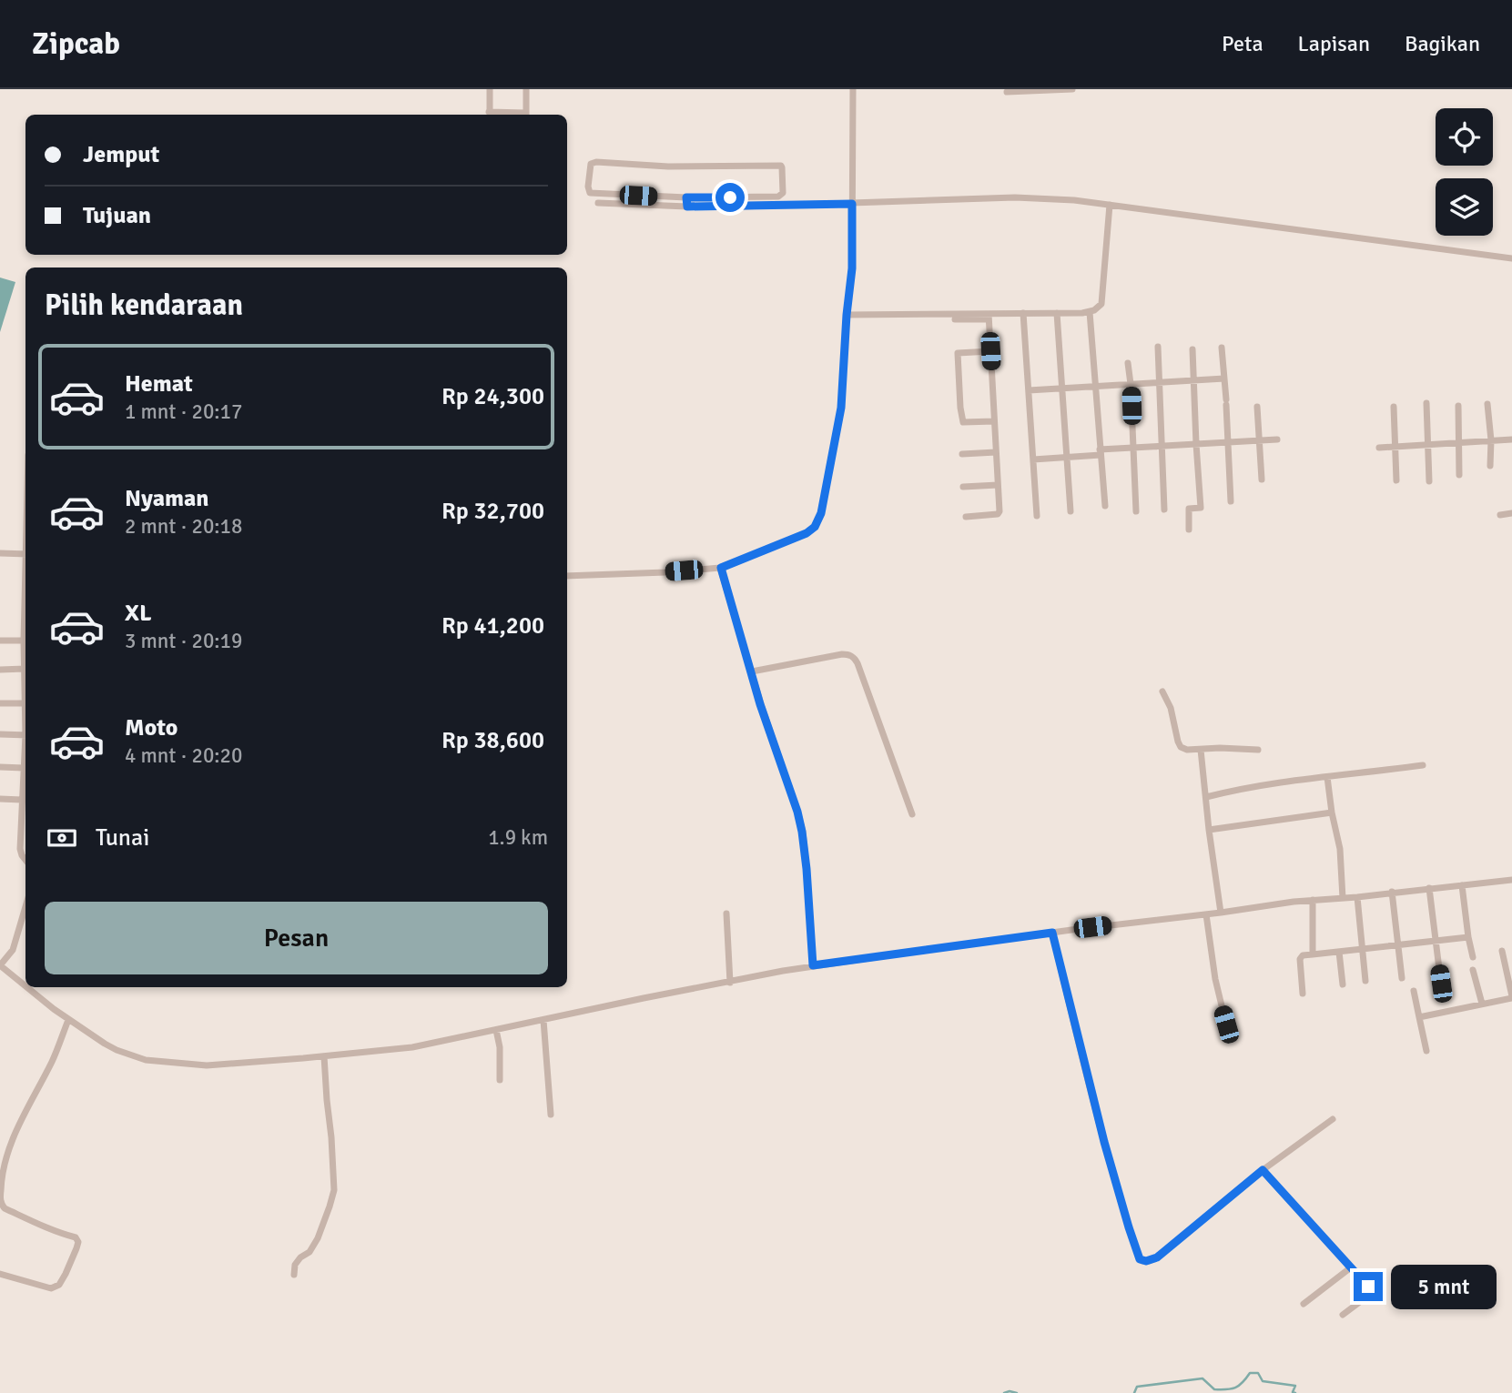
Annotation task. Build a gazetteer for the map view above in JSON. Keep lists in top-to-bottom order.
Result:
{
  "page": {
    "header": "Zipcab",
    "nav": ["Peta", "Lapisan", "Bagikan"],
    "banner": ["Jemput", "Tujuan"],
    "heading": "Pilih kendaraan",
    "list": [
      {
        "name": "Hemat",
        "note": "1 mnt · 20:17",
        "value": "Rp 24,300"
      },
      {
        "name": "Nyaman",
        "note": "2 mnt · 20:18",
        "value": "Rp 32,700"
      },
      {
        "name": "XL",
        "note": "3 mnt · 20:19",
        "value": "Rp 41,200"
      },
      {
        "name": "Moto",
        "note": "4 mnt · 20:20",
        "value": "Rp 38,600"
      }
    ],
    "pay": ["Tunai", "1.9 km"],
    "buttons": "Pesan",
    "bubble": "5 mnt"
  }
}
